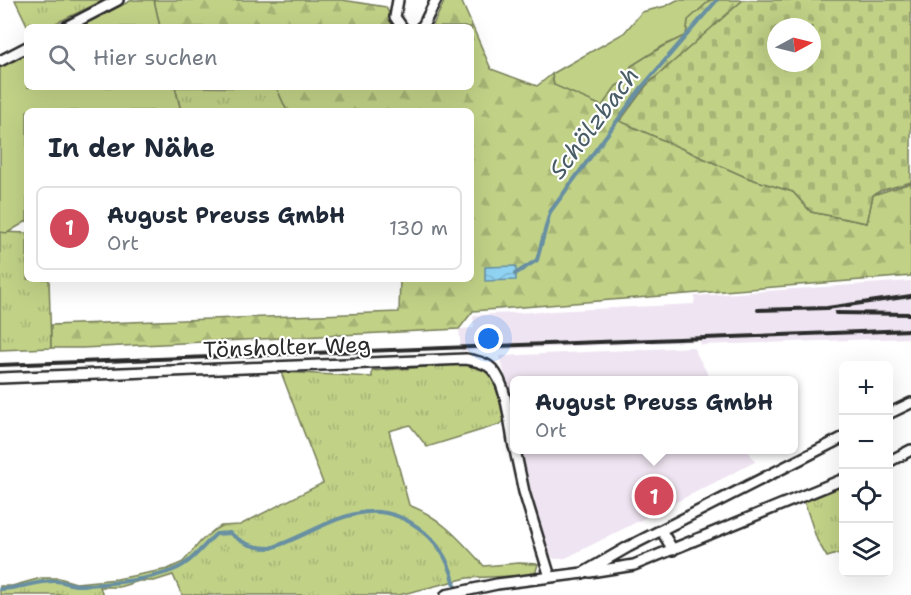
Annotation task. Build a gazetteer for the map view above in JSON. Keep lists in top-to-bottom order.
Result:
{
  "streets": {
    "street": ["Tönsholter Weg"]
  },
  "water": ["Schölzbach"],
  "north": "right",
  "page": {
    "search": "Hier suchen",
    "heading": "In der Nähe",
    "list": [
      {
        "mark": "1",
        "name": "August Preuss GmbH",
        "note": "Ort",
        "value": "130 m"
      }
    ],
    "map_buttons": ["+", "−"],
    "popup": ["August Preuss GmbH", "Ort"],
    "pins": "1"
  }
}
